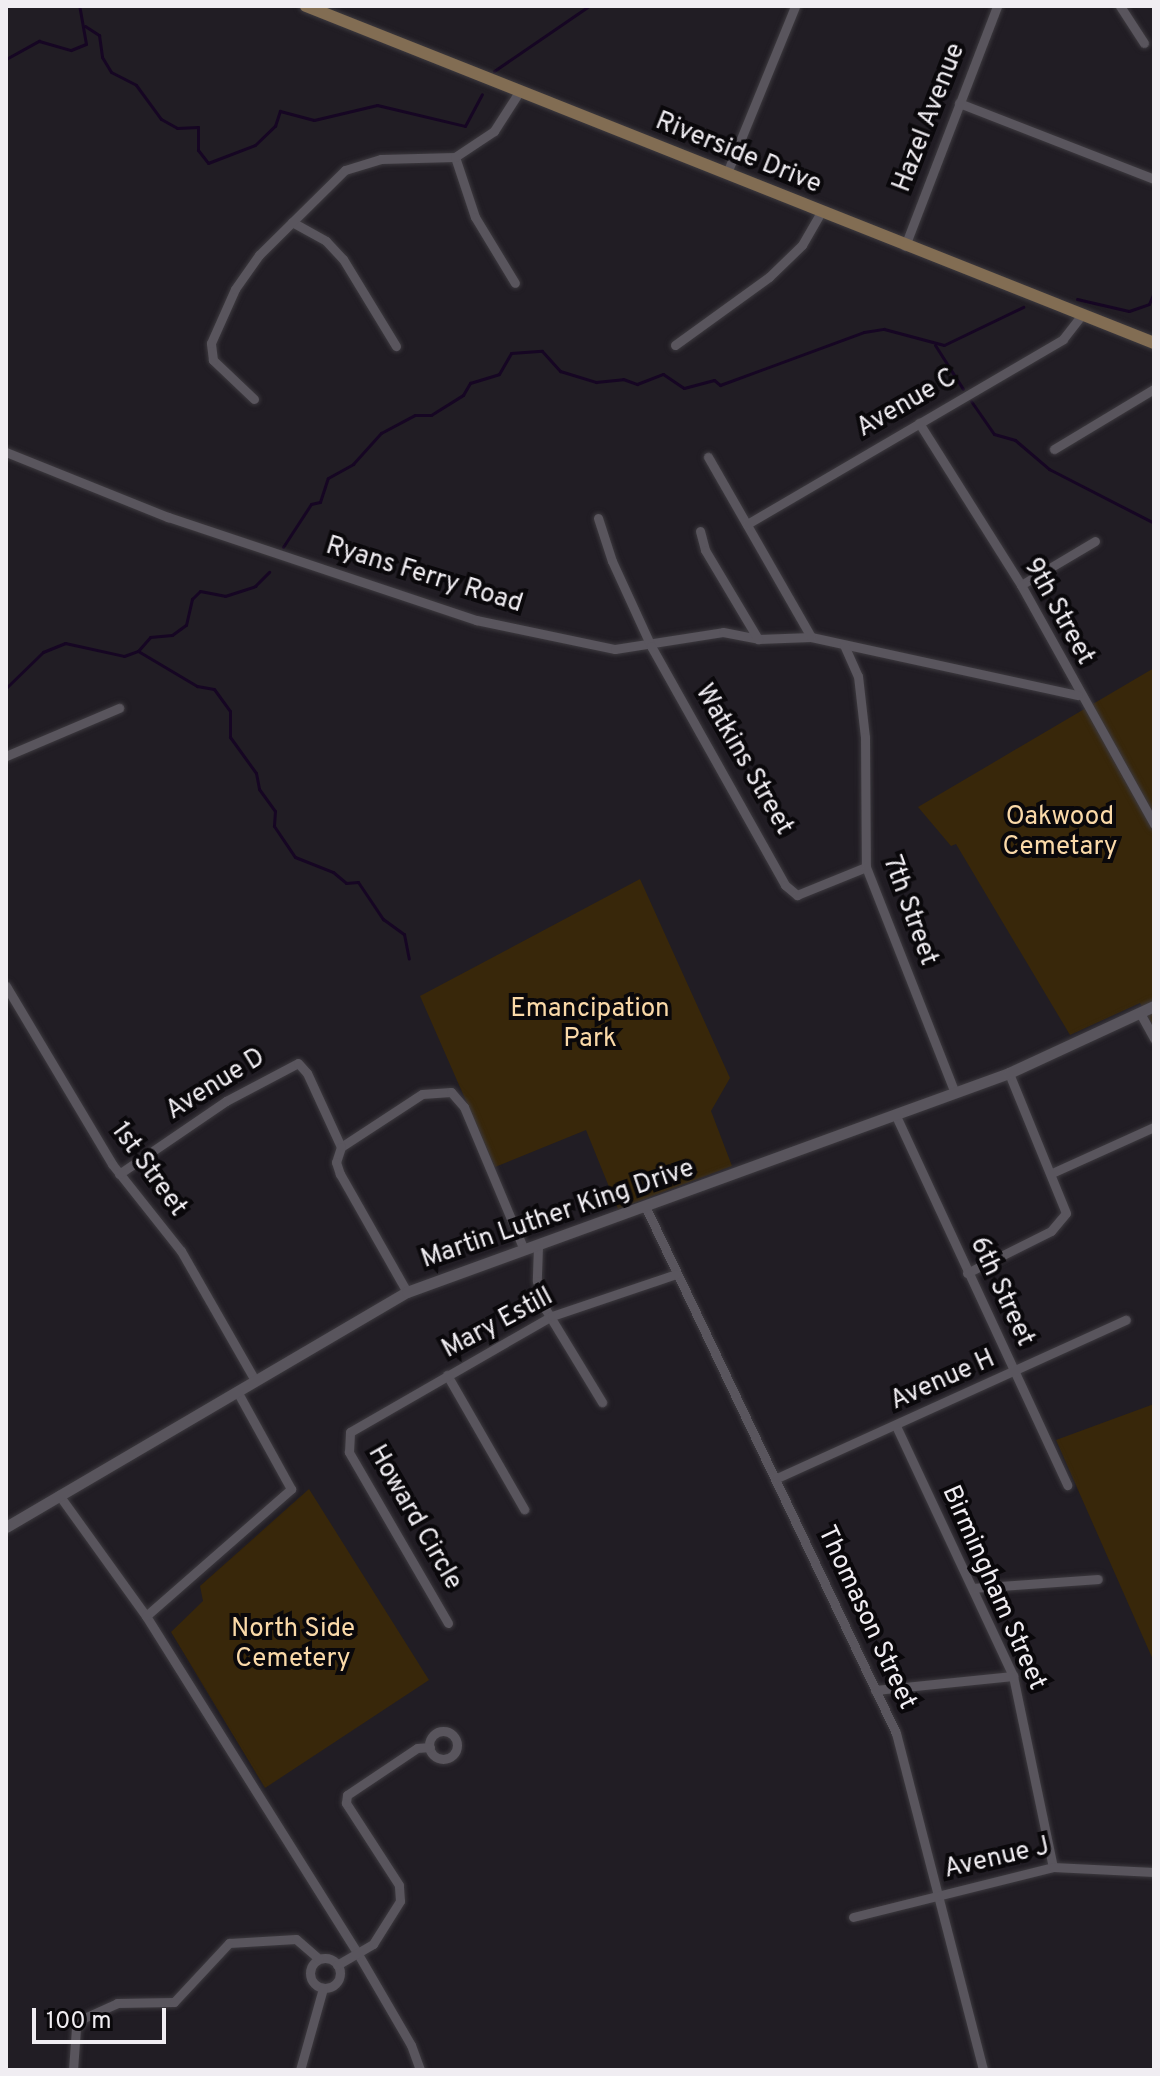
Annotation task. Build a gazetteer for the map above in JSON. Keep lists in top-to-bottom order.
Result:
{
  "streets": {
    "main road": ["Riverside Drive"],
    "street": [
      "Hazel Avenue",
      "Avenue C",
      "Ryans Ferry Road",
      "9th Street",
      "Watkins Street",
      "7th Street",
      "Avenue D",
      "1st Street",
      "Martin Luther King Drive",
      "6th Street",
      "Mary Estill",
      "Avenue H",
      "Howard Circle",
      "Birmingham Street",
      "Thomason Street",
      "Avenue J"
    ]
  },
  "crossings": [
    ["Hazel Avenue", "Riverside Drive"],
    ["Riverside Drive", "Avenue C"],
    ["Avenue C", "9th Street"],
    ["Ryans Ferry Road", "9th Street"],
    ["Ryans Ferry Road", "Watkins Street"],
    ["Ryans Ferry Road", "7th Street"],
    ["Watkins Street", "7th Street"],
    ["7th Street", "Martin Luther King Drive"],
    ["Avenue D", "1st Street"],
    ["1st Street", "Martin Luther King Drive"],
    ["Martin Luther King Drive", "6th Street"],
    ["Martin Luther King Drive", "Thomason Street"],
    ["6th Street", "Avenue H"],
    ["Mary Estill", "Howard Circle"],
    ["Mary Estill", "Thomason Street"],
    ["Avenue H", "Birmingham Street"],
    ["Avenue H", "Thomason Street"],
    ["Birmingham Street", "Avenue J"],
    ["Thomason Street", "Avenue J"]
  ],
  "parks": ["Oakwood Cemetary", "Emancipation Park", "North Side Cemetery"],
  "scale_bar": "100 m"
}
